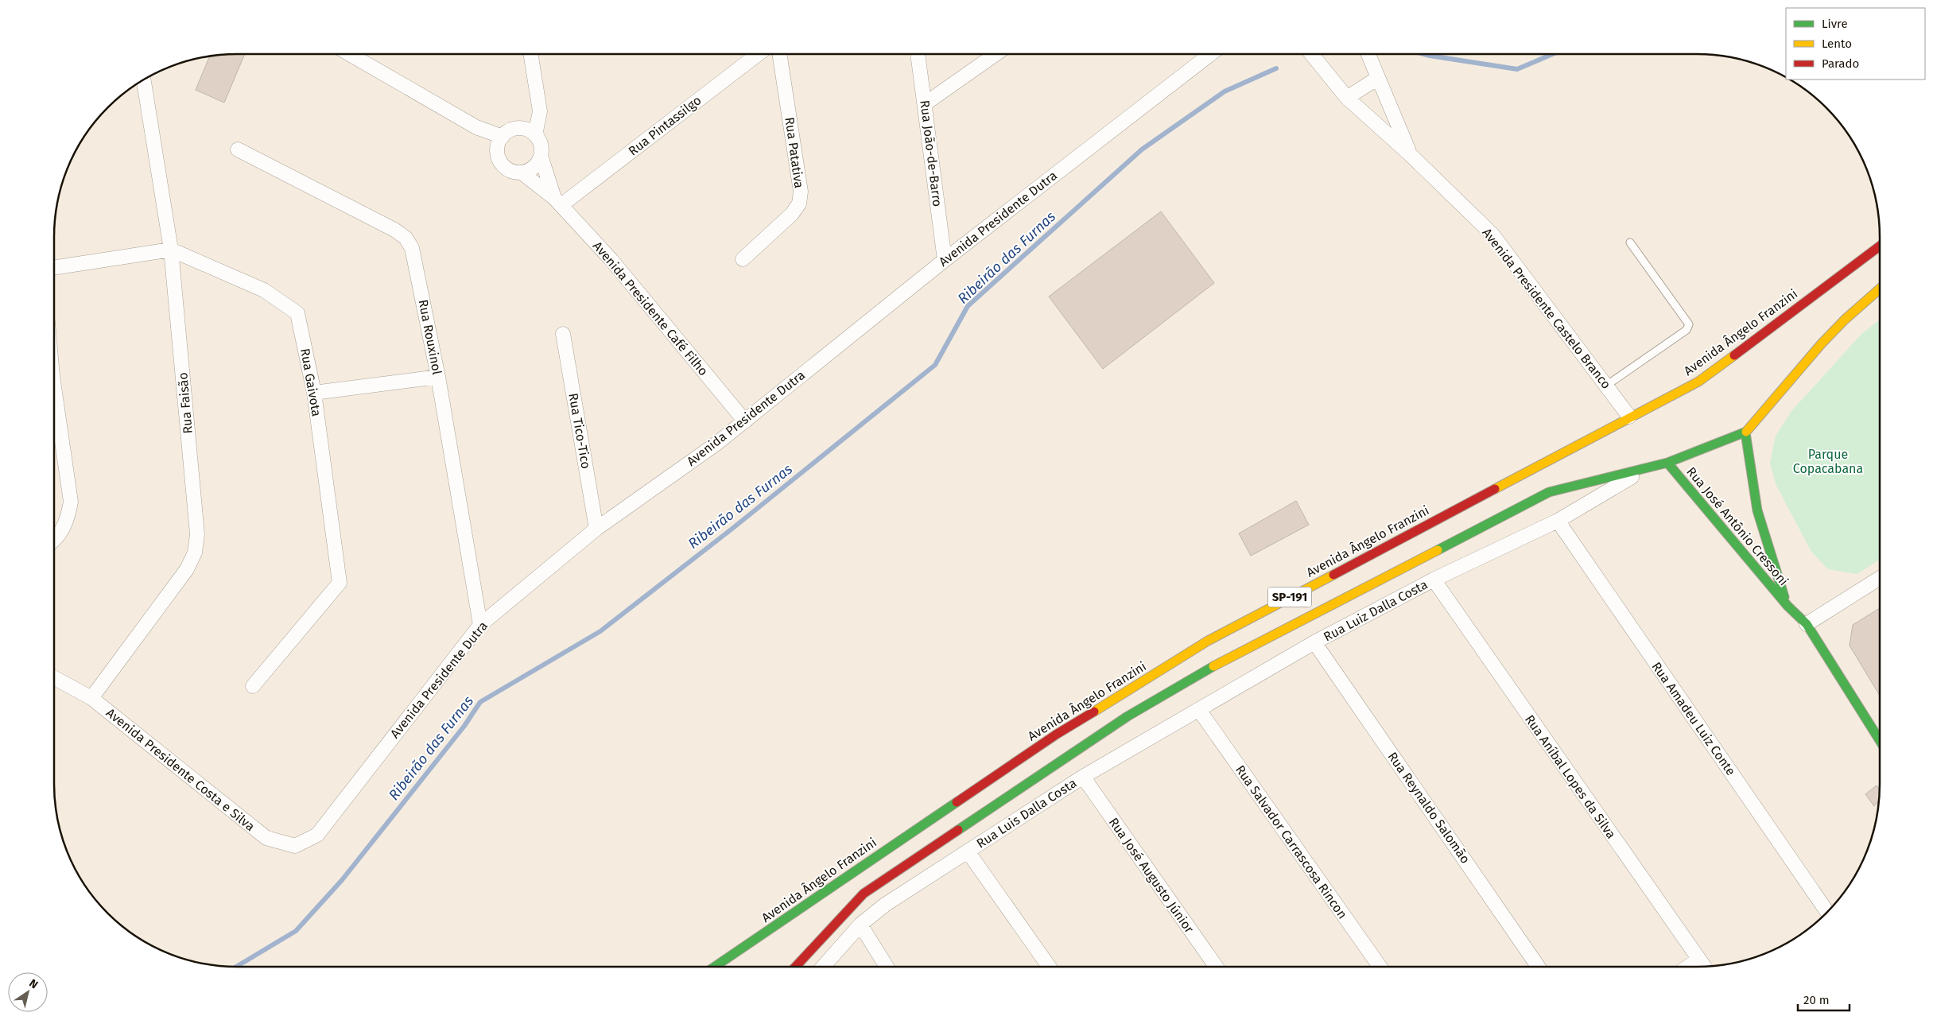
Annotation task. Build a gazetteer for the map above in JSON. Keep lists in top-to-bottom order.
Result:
{
  "streets": {
    "main road": ["Avenida Ângelo Franzini", "Rua José Antônio Cressoni", "SP-191"],
    "street": [
      "Rua Pintassilgo",
      "Rua Patativa",
      "Rua João-de-Barro",
      "Avenida Presidente Dutra",
      "Avenida Presidente Café Filho",
      "Avenida Presidente Castelo Branco",
      "Rua Rouxinol",
      "Rua Gaivota",
      "Rua Faisão",
      "Rua Tico-Tico",
      "Rua Luiz Dalla Costa",
      "Rua Amadeu Luiz Conte",
      "Avenida Presidente Costa e Silva",
      "Rua Aníbal Lopes da Silva",
      "Rua Reynaldo Salomão",
      "Rua Luis Dalla Costa",
      "Rua Salvador Carrascosa Rincon",
      "Rua José Augusto Júnior"
    ]
  },
  "crossings": [
    ["Rua Pintassilgo", "Avenida Presidente Café Filho"],
    ["Rua João-de-Barro", "Avenida Presidente Dutra"],
    ["Avenida Presidente Dutra", "Avenida Presidente Café Filho"],
    ["Avenida Presidente Dutra", "Rua Rouxinol"],
    ["Avenida Presidente Dutra", "Rua Tico-Tico"],
    ["Avenida Presidente Dutra", "Avenida Presidente Costa e Silva"],
    ["Avenida Presidente Castelo Branco", "Avenida Ângelo Franzini"],
    ["Rua Gaivota", "Rua Faisão"],
    ["Rua Faisão", "Avenida Presidente Costa e Silva"],
    ["Rua José Antônio Cressoni", "SP-191"],
    ["SP-191", "Rua Luiz Dalla Costa"],
    ["Rua Luiz Dalla Costa", "Rua Amadeu Luiz Conte"],
    ["Rua Luiz Dalla Costa", "Rua Aníbal Lopes da Silva"],
    ["Rua Luiz Dalla Costa", "Rua Reynaldo Salomão"],
    ["Rua Luiz Dalla Costa", "Rua Luis Dalla Costa"],
    ["Rua Luiz Dalla Costa", "Rua Salvador Carrascosa Rincon"],
    ["Rua Luis Dalla Costa", "Rua Salvador Carrascosa Rincon"],
    ["Rua Luis Dalla Costa", "Rua José Augusto Júnior"]
  ],
  "water": ["Ribeirão das Furnas"],
  "parks": ["Parque Copacabana"],
  "legend": ["Livre", "Lento", "Parado"],
  "scale_bar": "20 m",
  "north": "top right"
}
